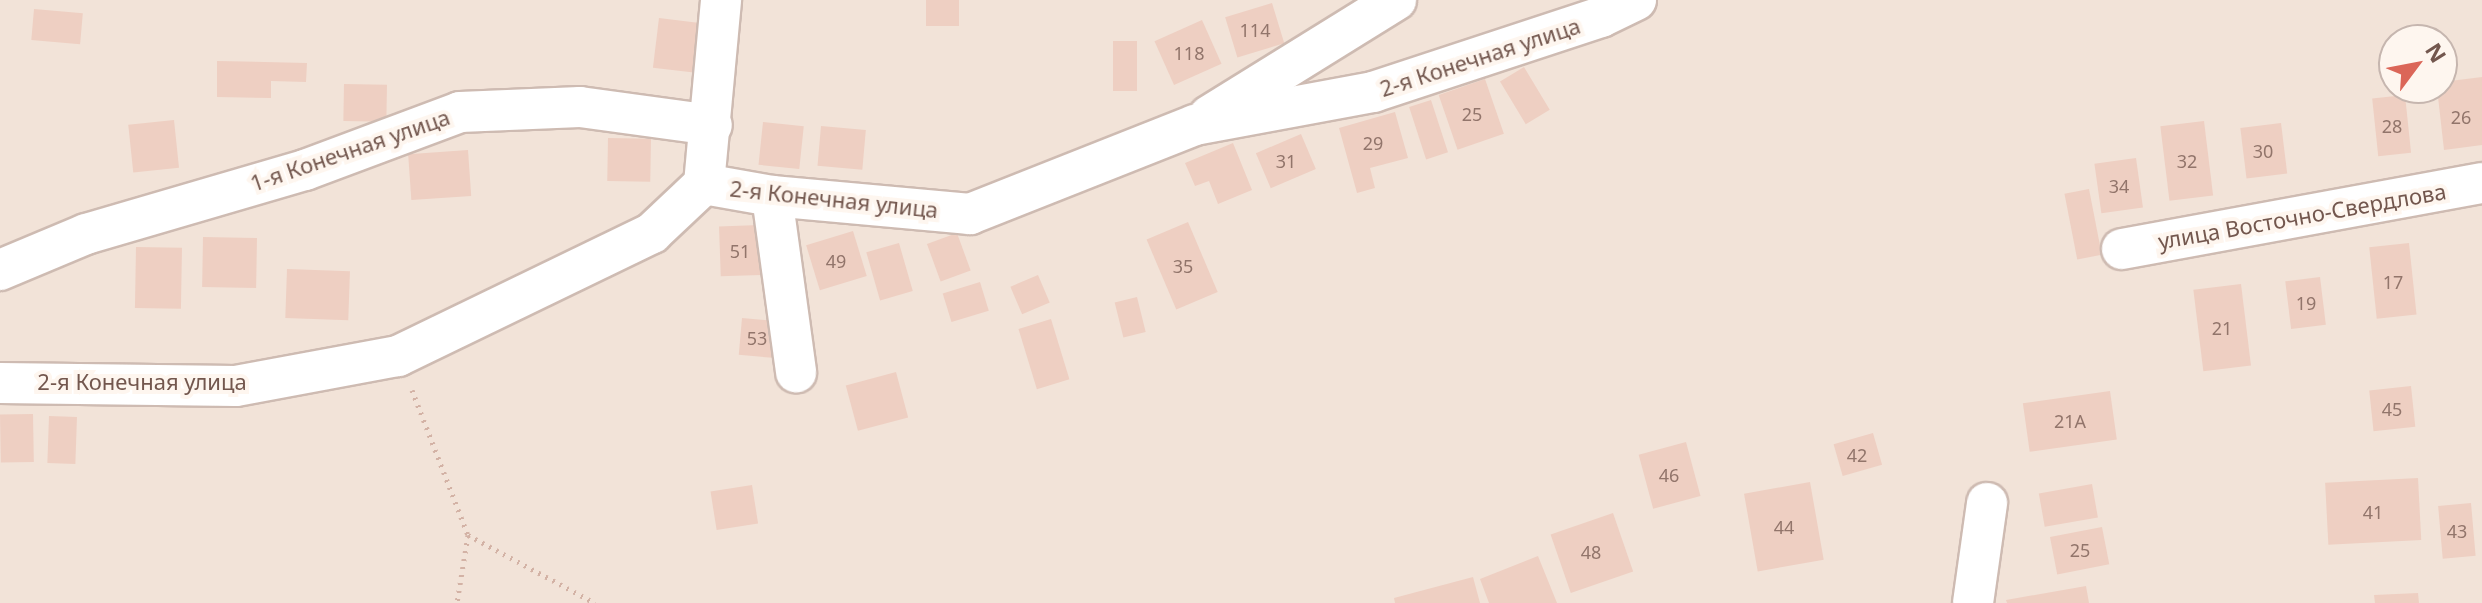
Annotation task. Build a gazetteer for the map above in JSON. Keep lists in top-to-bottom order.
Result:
{
  "streets": {
    "street": ["2-я Конечная улица", "1-я Конечная улица", "улица Восточно-Свердлова"]
  },
  "house_numbers": [
    "114",
    "118",
    "25",
    "26",
    "28",
    "29",
    "30",
    "31",
    "32",
    "34",
    "51",
    "49",
    "35",
    "17",
    "19",
    "21",
    "53",
    "45",
    "21А",
    "42",
    "46",
    "41",
    "44",
    "43",
    "25",
    "48"
  ],
  "north": "top right"
}
